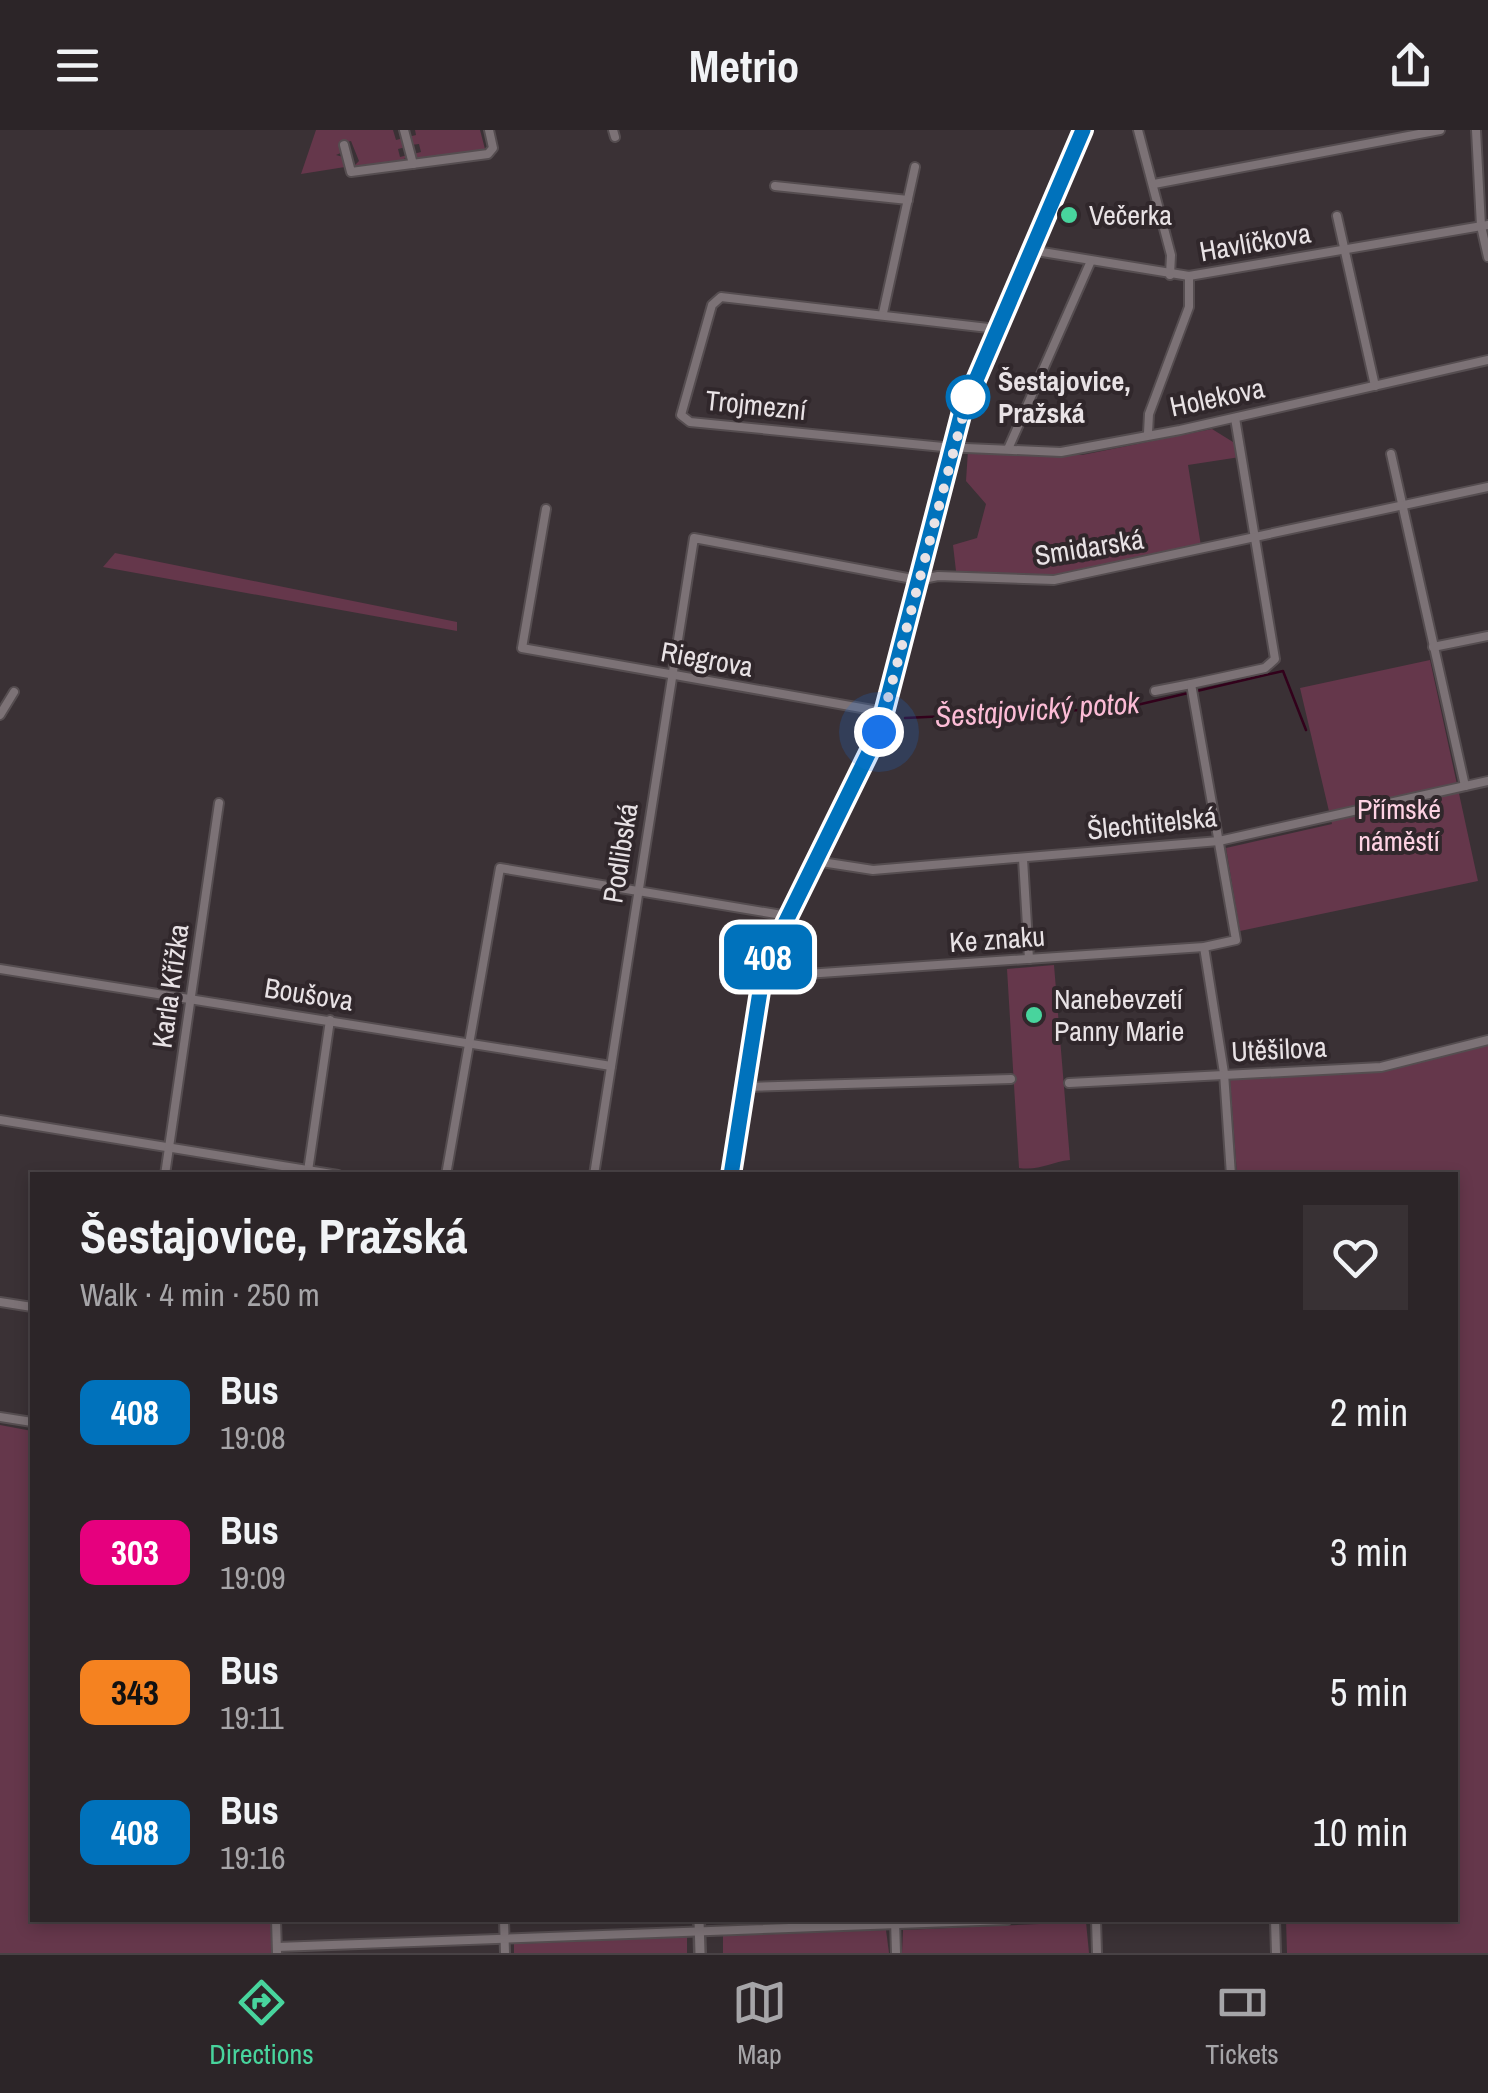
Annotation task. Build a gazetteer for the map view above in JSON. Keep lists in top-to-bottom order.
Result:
{
  "streets": {
    "street": [
      "Havlíčkova",
      "Holekova",
      "Trojmezní",
      "Smidarská",
      "Riegrova",
      "Šlechtitelská",
      "Podlibská",
      "Ke znaku",
      "Karla Křížka",
      "Boušova",
      "Utěšilova"
    ]
  },
  "crossings": [
    ["Holekova", "Trojmezní"],
    ["Smidarská", "Podlibská"],
    ["Riegrova", "Podlibská"],
    ["Šlechtitelská", "Ke znaku"],
    ["Podlibská", "Boušova"],
    ["Karla Křížka", "Boušova"]
  ],
  "water": ["Šestajovický potok"],
  "parks": ["Přímské náměstí"],
  "places": ["Večerka", "Šestajovice, Pražská", "Nanebevzetí Panny Marie"],
  "lines": ["bus line 408"],
  "page": {
    "header": "Metrio",
    "on_map": "408",
    "heading": ["Šestajovice, Pražská", "Walk · 4 min · 250 m"],
    "list": [
      {
        "mark": "408",
        "name": "Bus",
        "note": "19:08",
        "value": "2 min"
      },
      {
        "mark": "303",
        "name": "Bus",
        "note": "19:09",
        "value": "3 min"
      },
      {
        "mark": "343",
        "name": "Bus",
        "note": "19:11",
        "value": "5 min"
      },
      {
        "mark": "408",
        "name": "Bus",
        "note": "19:16",
        "value": "10 min"
      }
    ],
    "tabs": ["Directions", "Map", "Tickets"]
  }
}
